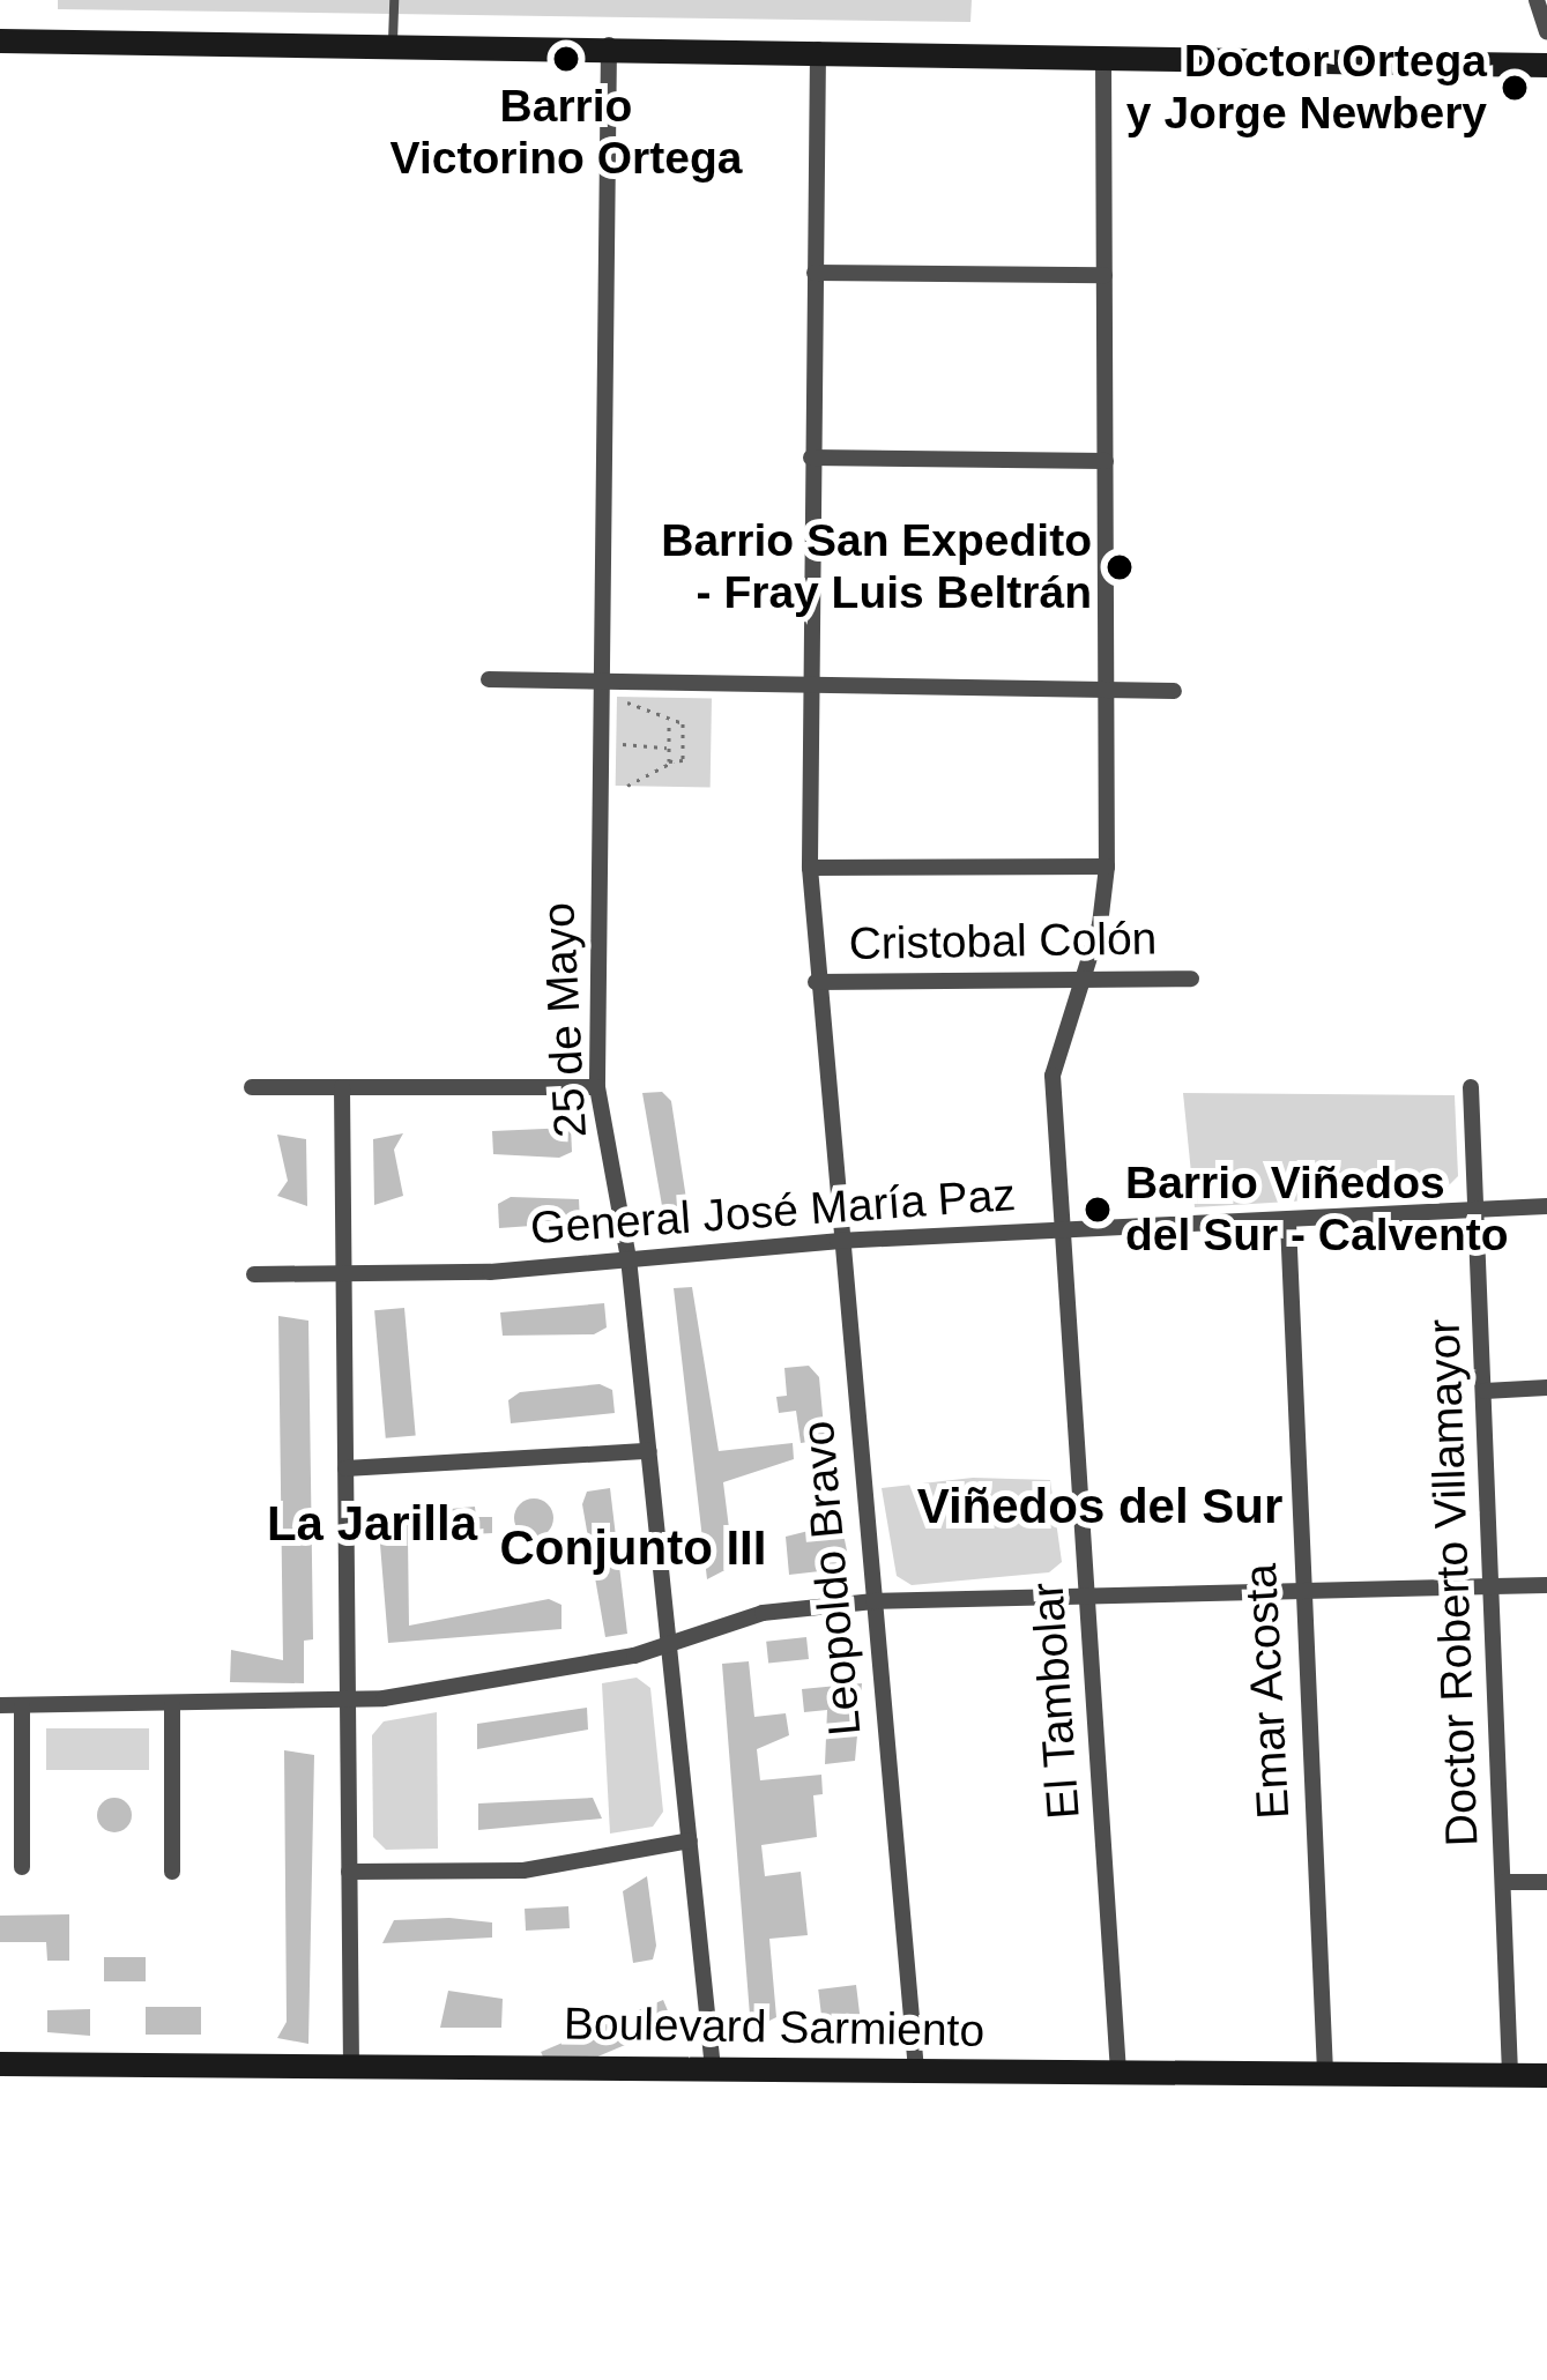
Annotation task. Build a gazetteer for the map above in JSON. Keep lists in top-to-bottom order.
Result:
{
  "streets": {
    "street": [
      "Cristobal Colón",
      "25 de Mayo",
      "General José María Paz",
      "Leopoldo Bravo",
      "Doctor Roberto Villamayor",
      "Emar Acosta",
      "El Tambolar",
      "Boulevard Sarmiento"
    ]
  },
  "crossings": [
    ["Cristobal Colón", "Leopoldo Bravo"],
    ["Cristobal Colón", "El Tambolar"],
    ["25 de Mayo", "General José María Paz"],
    ["25 de Mayo", "Boulevard Sarmiento"],
    ["General José María Paz", "Leopoldo Bravo"],
    ["General José María Paz", "Doctor Roberto Villamayor"],
    ["General José María Paz", "Emar Acosta"],
    ["General José María Paz", "El Tambolar"],
    ["Leopoldo Bravo", "Boulevard Sarmiento"],
    ["Doctor Roberto Villamayor", "Boulevard Sarmiento"],
    ["Emar Acosta", "Boulevard Sarmiento"],
    ["El Tambolar", "Boulevard Sarmiento"]
  ],
  "districts": ["Viñedos del Sur", "La Jarilla", "Conjunto III"],
  "places": [
    "Barrio Victorino Ortega",
    "Doctor Ortega y Jorge Newbery",
    "Barrio San Expedito - Fray Luis Beltrán",
    "Barrio Viñedos del Sur - Calvento"
  ]
}
